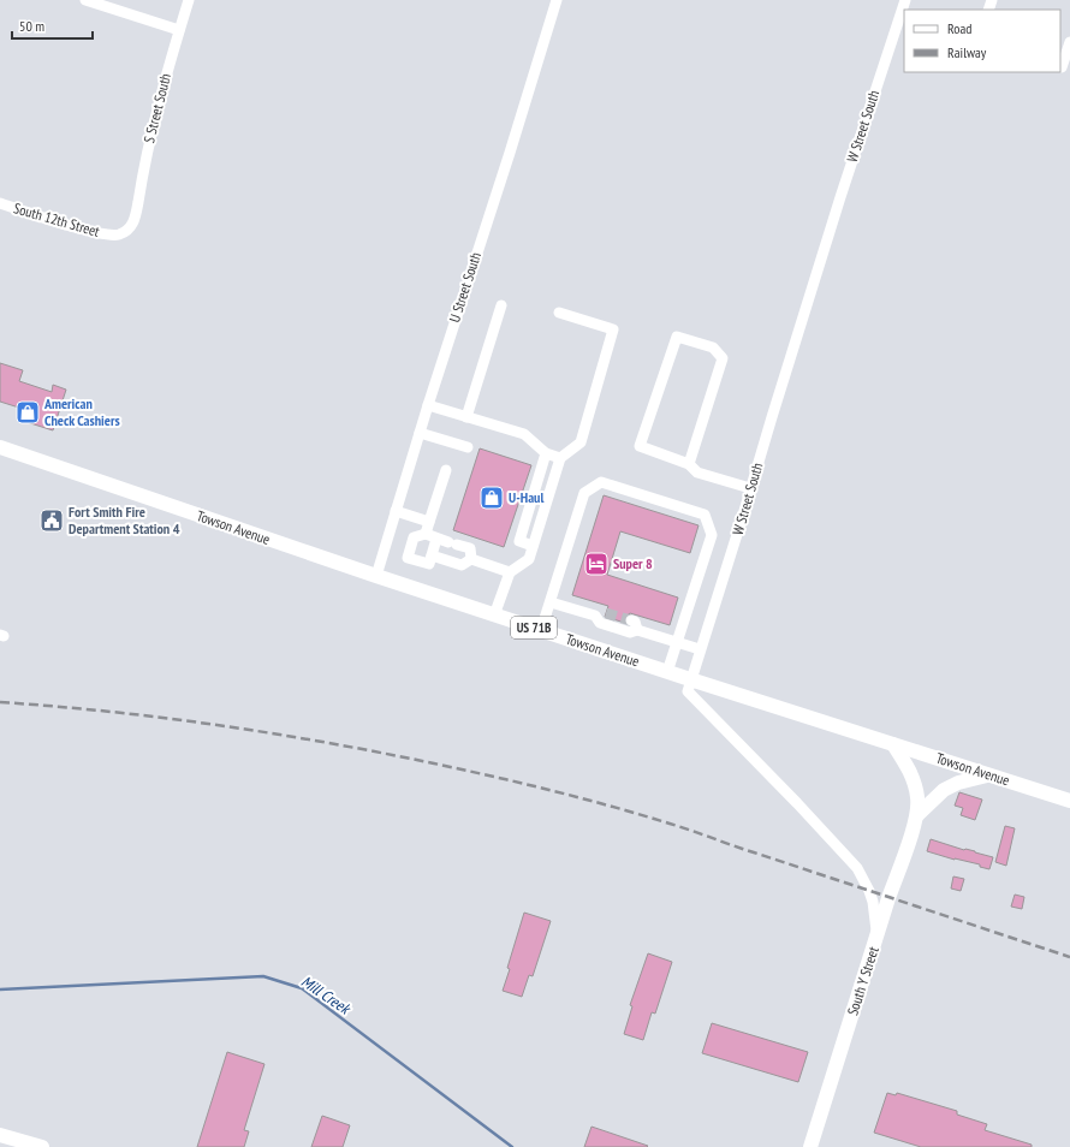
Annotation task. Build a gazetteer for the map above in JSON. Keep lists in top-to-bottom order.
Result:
{
  "streets": {
    "main road": ["Towson Avenue", "US 71B", "South Y Street"],
    "street": [
      "S Street South",
      "W Street South",
      "South 12th Street",
      "U Street South"
    ]
  },
  "crossings": [
    ["S Street South", "South 12th Street"],
    ["W Street South", "Towson Avenue"],
    ["U Street South", "Towson Avenue"],
    ["Towson Avenue", "South Y Street"]
  ],
  "water": ["Mill Creek"],
  "places": {
    "shop": ["American Check Cashiers", "U-Haul"],
    "public building": ["Fort Smith Fire Department Station 4"],
    "hotel": ["Super 8"]
  },
  "legend": ["Road", "Railway"],
  "scale_bar": "50 m"
}
